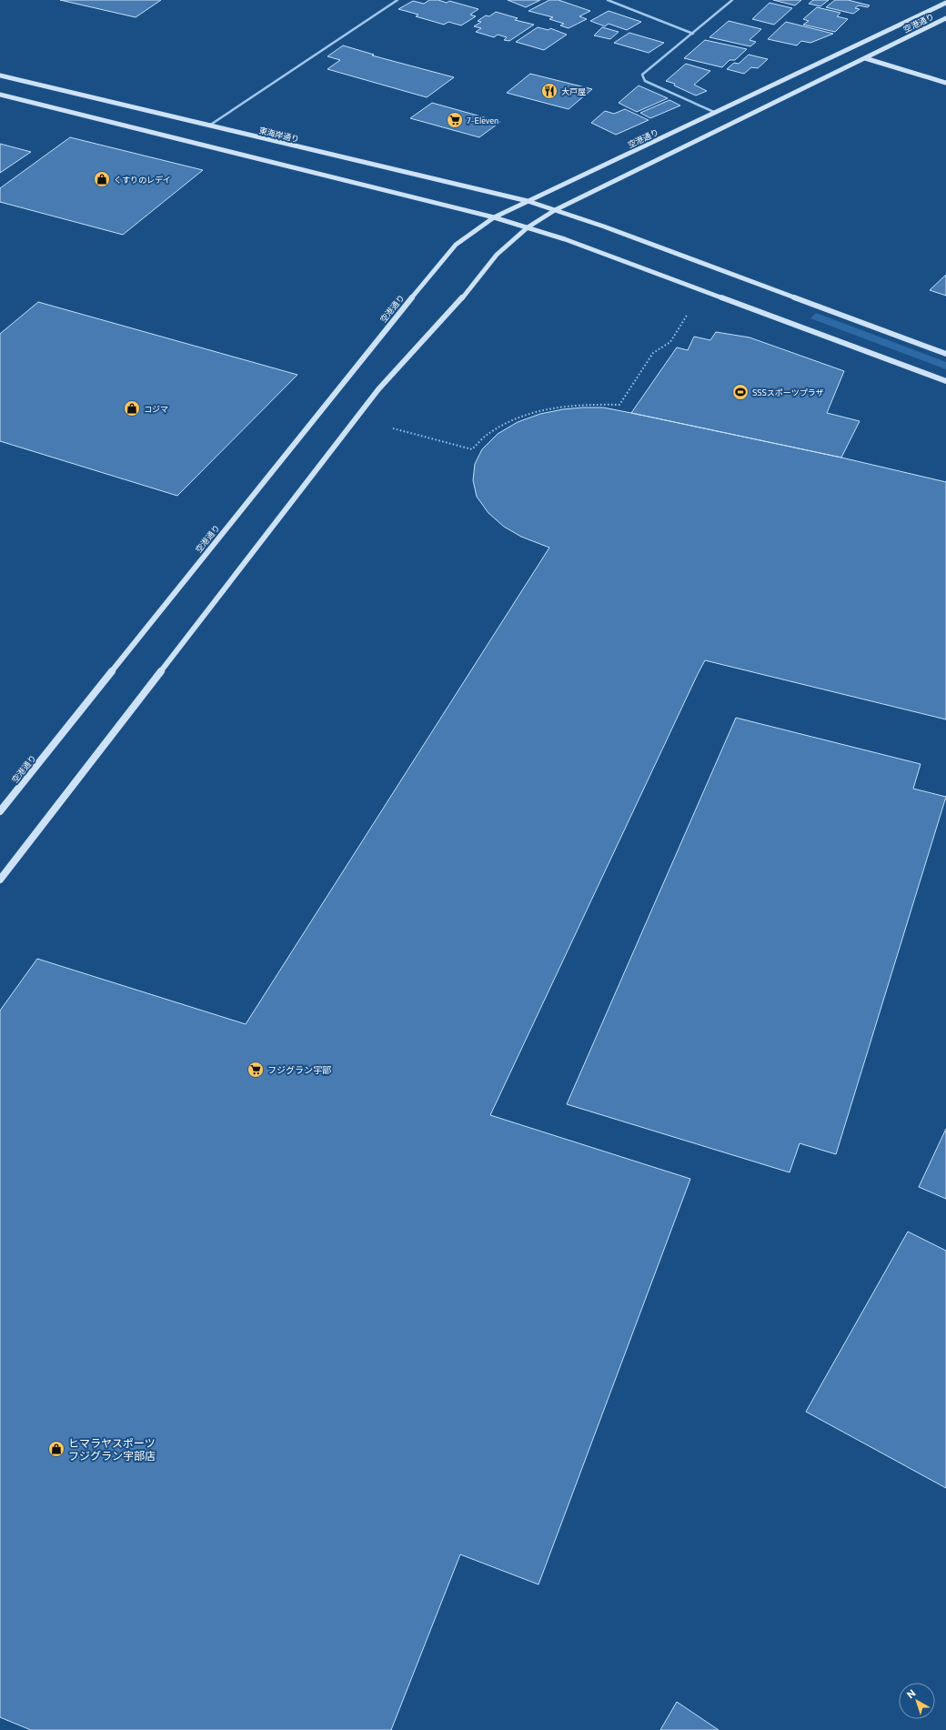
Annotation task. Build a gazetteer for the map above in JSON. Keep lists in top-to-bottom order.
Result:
{
  "streets": {
    "street": ["空港通り", "東海岸通り"]
  },
  "crossings": [
    ["空港通り", "東海岸通り"]
  ],
  "places": {
    "restaurant": ["大戸屋"],
    "supermarket": ["7-Eleven", "フジグラン宇部"],
    "shop": ["くすりのレデイ", "コジマ", "ヒマラヤスポーツ フジグラン宇部店"],
    "sports": ["SSSスポーツプラザ"]
  },
  "north": "top left"
}
